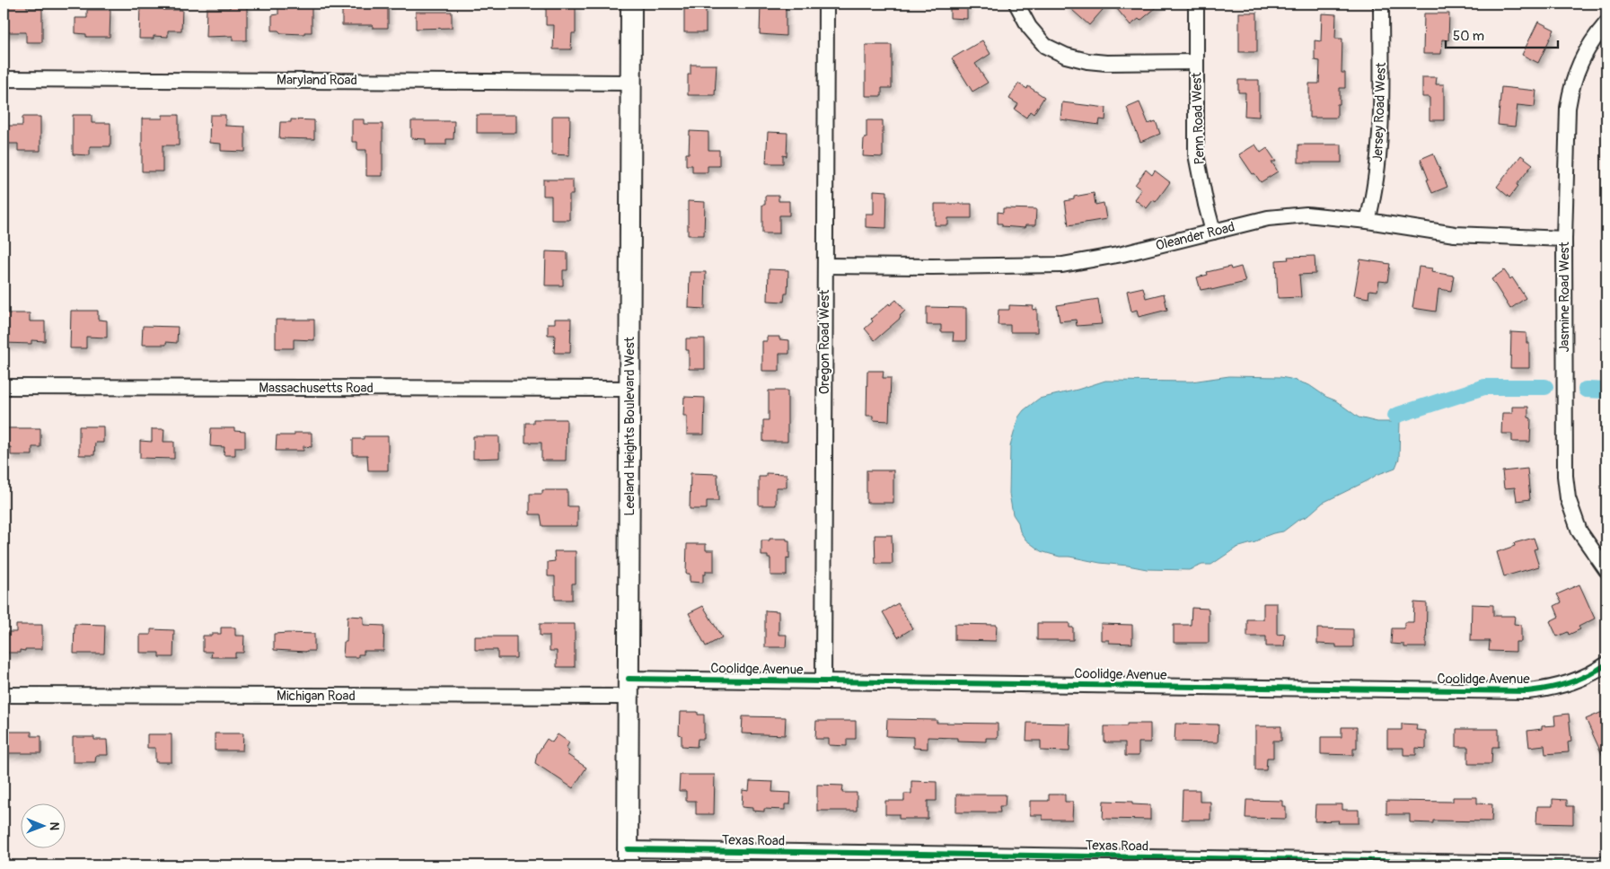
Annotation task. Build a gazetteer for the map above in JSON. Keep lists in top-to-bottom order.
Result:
{
  "streets": {
    "main road": ["Leeland Heights Boulevard West"],
    "street": [
      "Maryland Road",
      "Jersey Road West",
      "Penn Road West",
      "Oleander Road",
      "Jasmine Road West",
      "Oregon Road West",
      "Massachusetts Road",
      "Coolidge Avenue",
      "Michigan Road",
      "Texas Road"
    ]
  },
  "crossings": [
    ["Maryland Road", "Leeland Heights Boulevard West"],
    ["Jersey Road West", "Oleander Road"],
    ["Penn Road West", "Oleander Road"],
    ["Oleander Road", "Jasmine Road West"],
    ["Oleander Road", "Oregon Road West"],
    ["Oregon Road West", "Coolidge Avenue"],
    ["Massachusetts Road", "Leeland Heights Boulevard West"],
    ["Leeland Heights Boulevard West", "Coolidge Avenue"],
    ["Leeland Heights Boulevard West", "Michigan Road"],
    ["Leeland Heights Boulevard West", "Texas Road"],
    ["Coolidge Avenue", "Michigan Road"]
  ],
  "scale_bar": "50 m",
  "north": "right"
}
